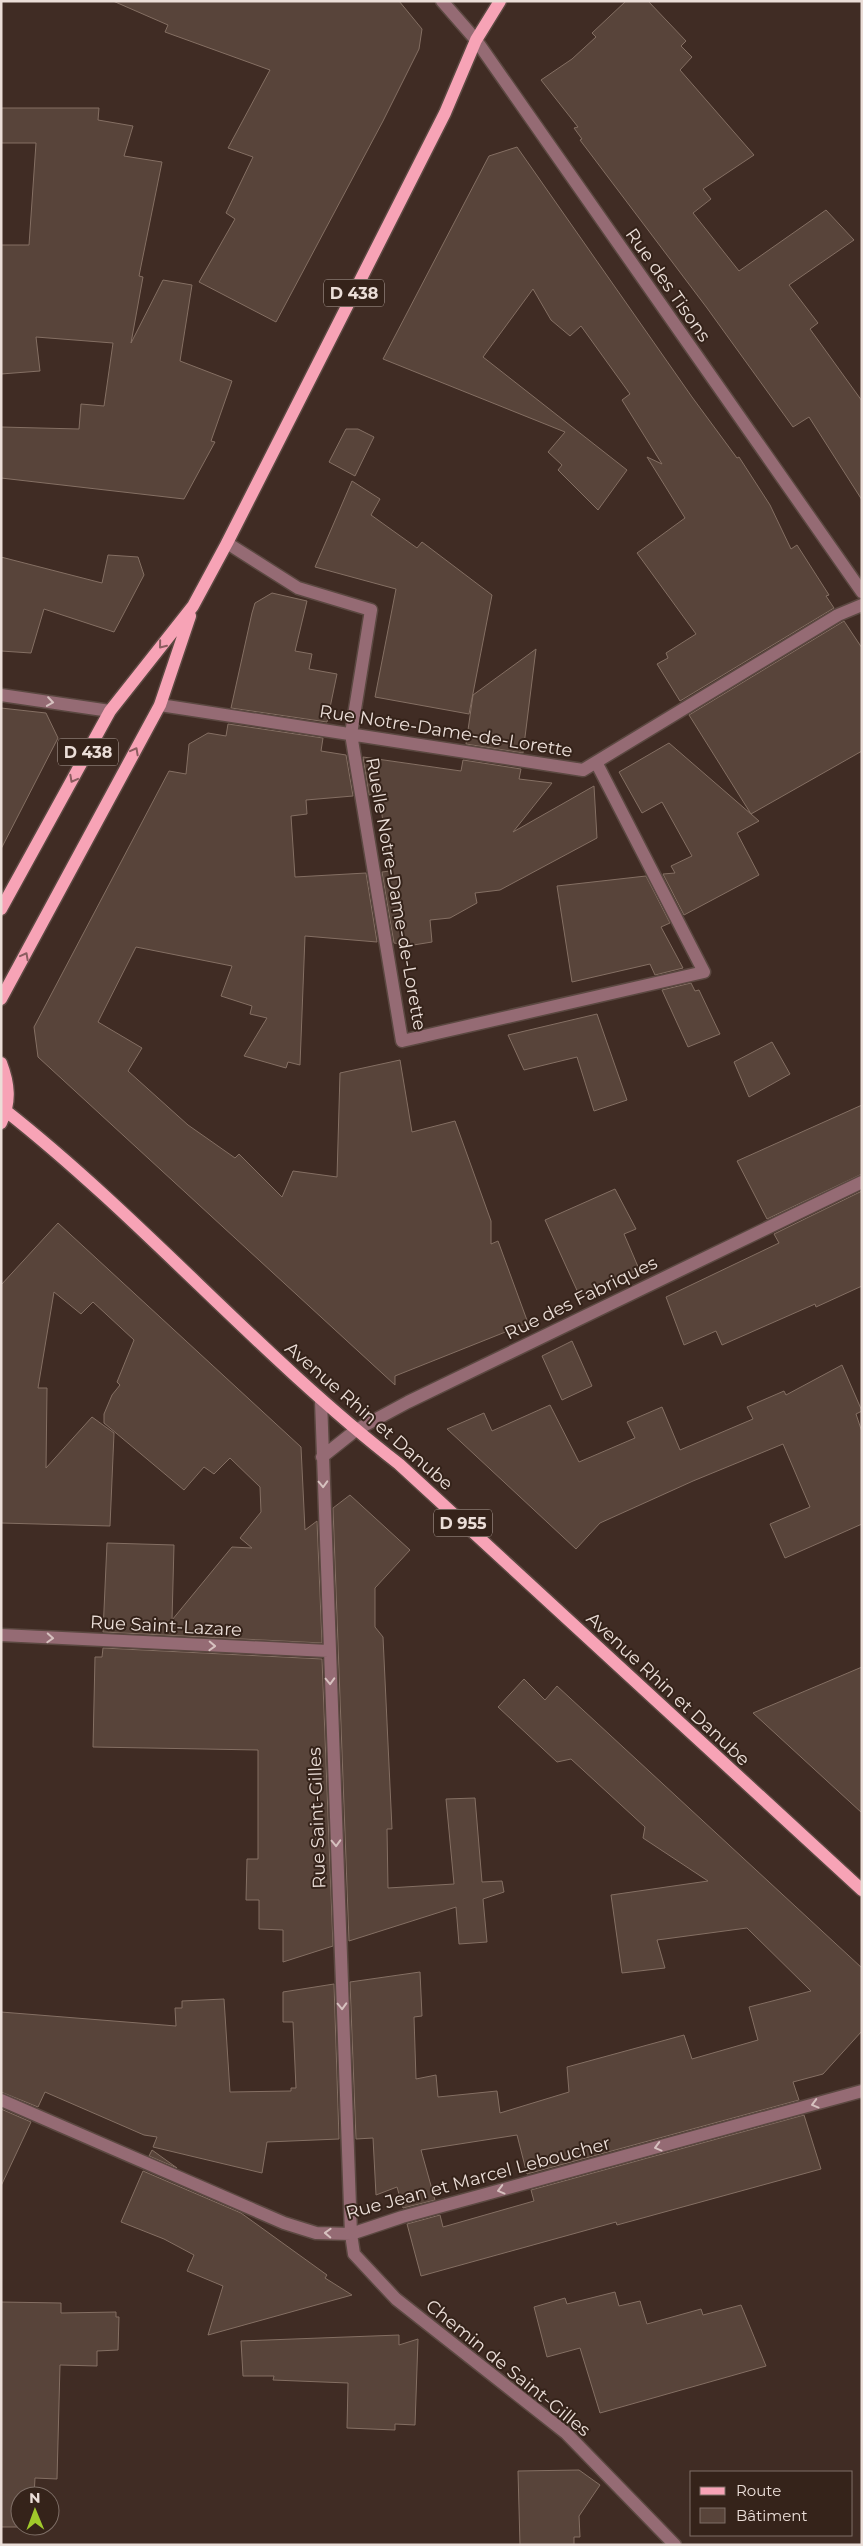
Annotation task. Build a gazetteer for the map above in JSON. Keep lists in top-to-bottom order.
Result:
{
  "streets": {
    "main road": ["D 438", "Avenue Rhin et Danube", "D 955"],
    "street": [
      "Rue des Tisons",
      "Rue Notre-Dame-de-Lorette",
      "Ruelle Notre-Dame-de-Lorette",
      "Rue des Fabriques",
      "Rue Saint-Lazare",
      "Rue Saint-Gilles",
      "Rue Jean et Marcel Leboucher",
      "Chemin de Saint-Gilles"
    ]
  },
  "crossings": [
    ["Rue des Tisons", "D 438"],
    ["D 438", "Rue Notre-Dame-de-Lorette"],
    ["D 438", "Ruelle Notre-Dame-de-Lorette"],
    ["Rue Notre-Dame-de-Lorette", "Ruelle Notre-Dame-de-Lorette"],
    ["Rue des Fabriques", "Avenue Rhin et Danube"],
    ["Rue des Fabriques", "Rue Saint-Gilles"],
    ["Avenue Rhin et Danube", "Rue Saint-Gilles"],
    ["Rue Saint-Lazare", "Rue Saint-Gilles"],
    ["Rue Saint-Gilles", "Rue Jean et Marcel Leboucher"],
    ["Rue Saint-Gilles", "Chemin de Saint-Gilles"],
    ["Rue Jean et Marcel Leboucher", "Chemin de Saint-Gilles"]
  ],
  "one_way": ["Rue Saint-Lazare", "Rue Saint-Gilles", "Rue Jean et Marcel Leboucher"],
  "legend": ["Route", "Bâtiment"],
  "north": "top"
}
